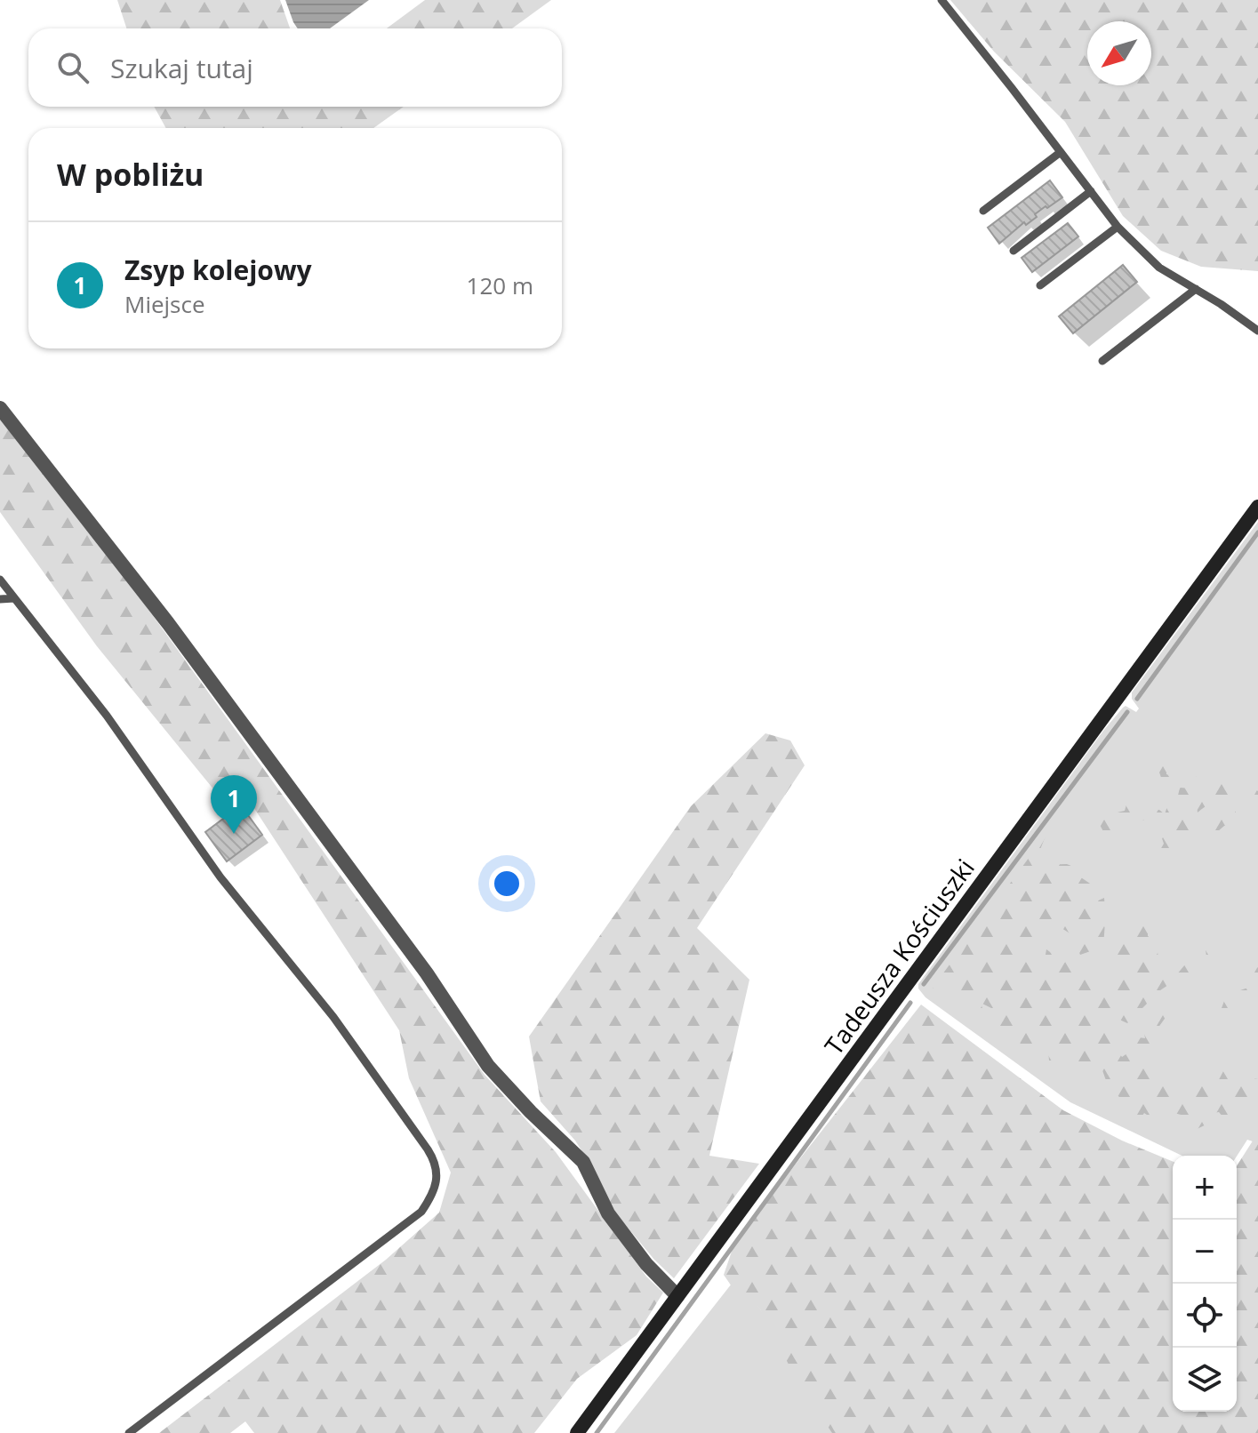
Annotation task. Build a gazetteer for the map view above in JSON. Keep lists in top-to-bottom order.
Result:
{
  "streets": {
    "main road": ["Tadeusza Kościuszki"]
  },
  "north": "bottom left",
  "page": {
    "search": "Szukaj tutaj",
    "heading": "W pobliżu",
    "list": [
      {
        "mark": "1",
        "name": "Zsyp kolejowy",
        "note": "Miejsce",
        "value": "120 m"
      }
    ],
    "pins": "1",
    "map_buttons": ["+", "−"]
  }
}
